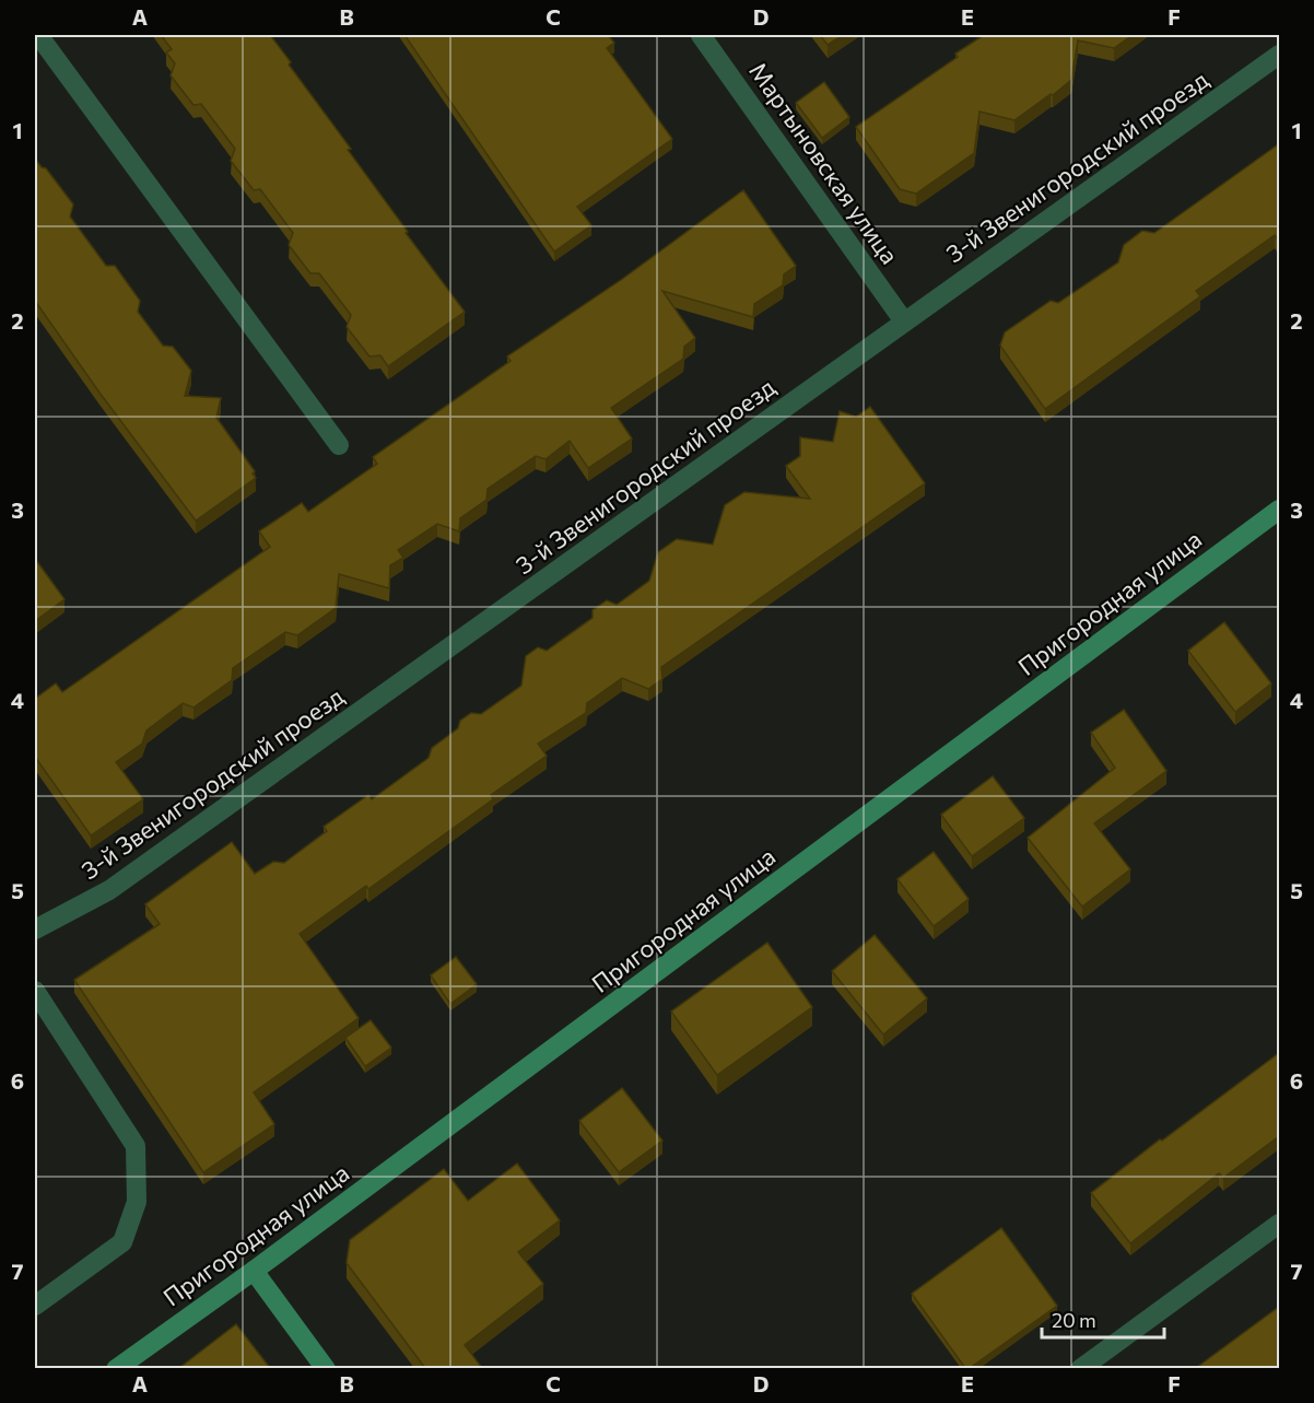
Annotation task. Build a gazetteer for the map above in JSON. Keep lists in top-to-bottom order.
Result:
{
  "streets": {
    "street": ["Мартыновская улица", "3-й Звенигородский проезд", "Пригородная улица"]
  },
  "crossings": [
    ["Мартыновская улица", "3-й Звенигородский проезд"]
  ],
  "scale_bar": "20 m",
  "grid": {
    "columns": [
      "A",
      "B",
      "C",
      "D",
      "E",
      "F"
    ],
    "rows": [
      "1",
      "2",
      "3",
      "4",
      "5",
      "6",
      "7"
    ]
  }
}
